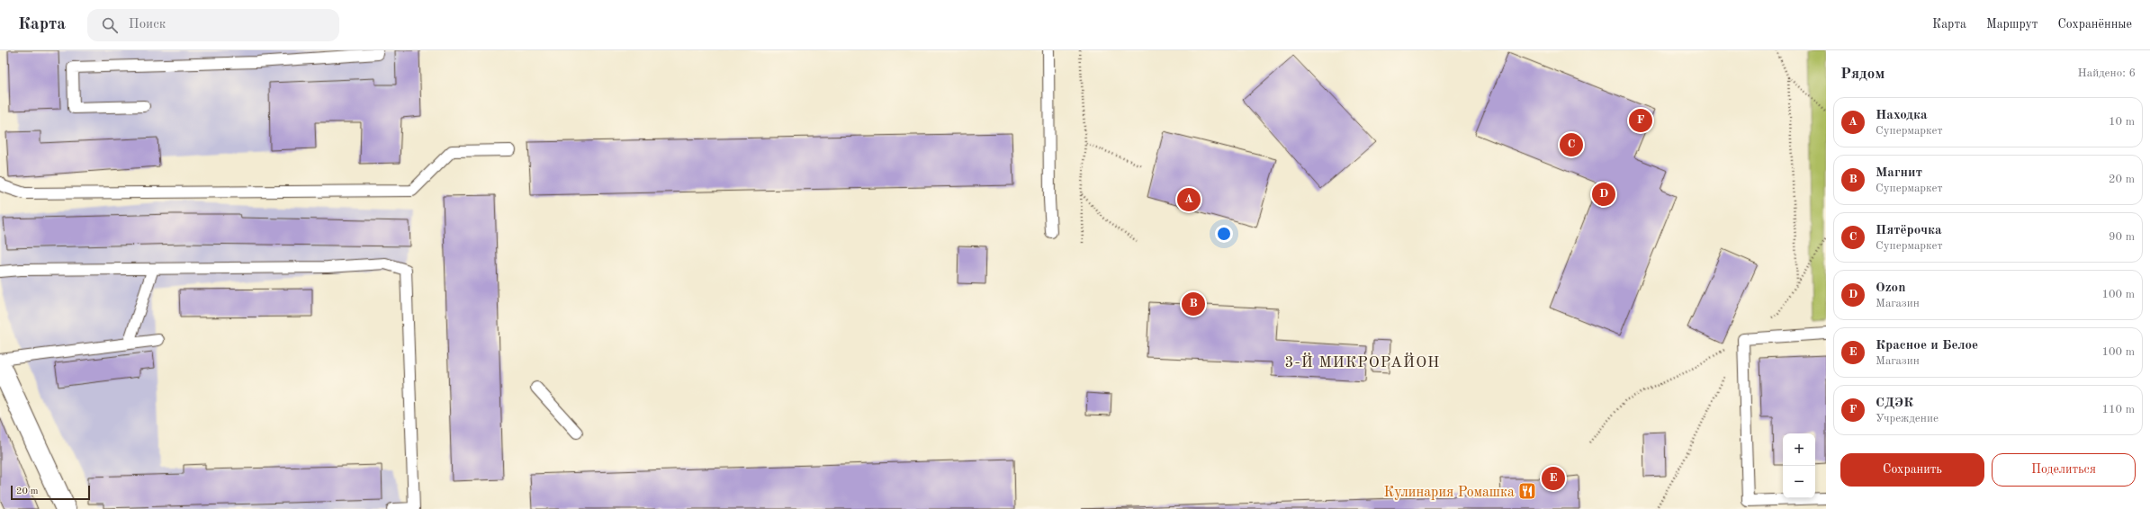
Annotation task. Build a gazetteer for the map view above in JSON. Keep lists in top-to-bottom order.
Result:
{
  "districts": ["3-Й МИКРОРАЙОН"],
  "places": {
    "restaurant": ["Кулинария Ромашка"]
  },
  "scale_bar": "20 m",
  "page": {
    "header": "Карта",
    "search": "Поиск",
    "nav": ["Карта", "Маршрут", "Сохранённые"],
    "heading": ["Рядом", "Найдено: 6"],
    "list": [
      {
        "mark": "A",
        "name": "Находка",
        "note": "Супермаркет",
        "value": "10 m"
      },
      {
        "mark": "B",
        "name": "Магнит",
        "note": "Супермаркет",
        "value": "20 m"
      },
      {
        "mark": "C",
        "name": "Пятёрочка",
        "note": "Супермаркет",
        "value": "90 m"
      },
      {
        "mark": "D",
        "name": "Ozon",
        "note": "Магазин",
        "value": "100 m"
      },
      {
        "mark": "E",
        "name": "Красное и Белое",
        "note": "Магазин",
        "value": "100 m"
      },
      {
        "mark": "F",
        "name": "СДЭК",
        "note": "Учреждение",
        "value": "110 m"
      }
    ],
    "pins": [
      "F",
      "C",
      "D",
      "A",
      "B",
      "E"
    ],
    "map_buttons": ["+", "−"],
    "buttons": ["Сохранить", "Поделиться"],
    "scale": "20 m"
  }
}
